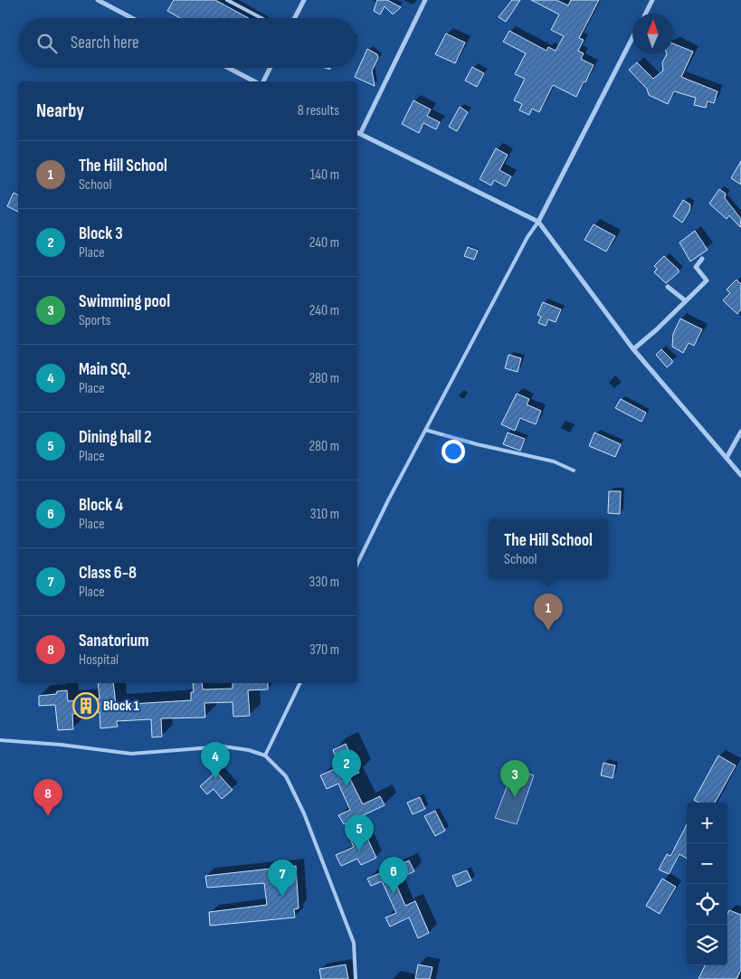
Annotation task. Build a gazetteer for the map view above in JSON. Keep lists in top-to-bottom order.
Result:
{
  "places": {
    "building": ["Block 1"]
  },
  "north": "top",
  "page": {
    "search": "Search here",
    "heading": ["Nearby", "8 results"],
    "list": [
      {
        "mark": "1",
        "name": "The Hill School",
        "note": "School",
        "value": "140 m"
      },
      {
        "mark": "2",
        "name": "Block 3",
        "note": "Place",
        "value": "240 m"
      },
      {
        "mark": "3",
        "name": "Swimming pool",
        "note": "Sports",
        "value": "240 m"
      },
      {
        "mark": "4",
        "name": "Main SQ.",
        "note": "Place",
        "value": "280 m"
      },
      {
        "mark": "5",
        "name": "Dining hall 2",
        "note": "Place",
        "value": "280 m"
      },
      {
        "mark": "6",
        "name": "Block 4",
        "note": "Place",
        "value": "310 m"
      },
      {
        "mark": "7",
        "name": "Class 6-8",
        "note": "Place",
        "value": "330 m"
      },
      {
        "mark": "8",
        "name": "Sanatorium",
        "note": "Hospital",
        "value": "370 m"
      }
    ],
    "popup": ["The Hill School", "School"],
    "pins": [
      "1",
      "4",
      "2",
      "3",
      "8",
      "5",
      "6",
      "7"
    ],
    "map_buttons": ["+", "−"]
  }
}
